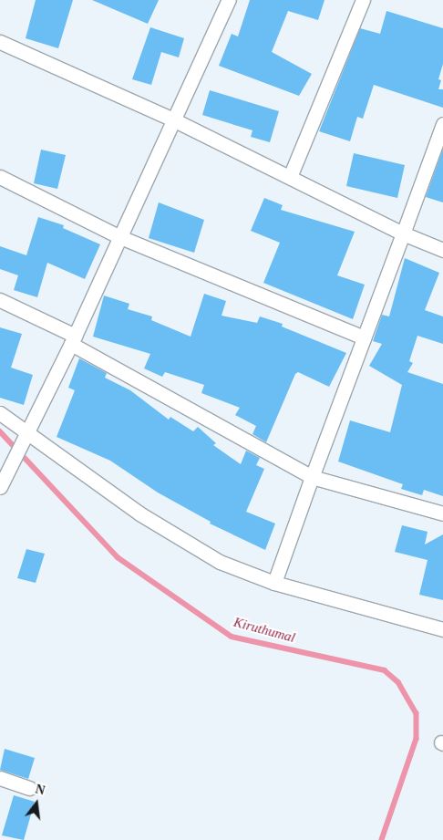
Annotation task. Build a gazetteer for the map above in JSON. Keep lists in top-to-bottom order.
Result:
{
  "water": ["Kiruthumal"],
  "north": "top"
}
